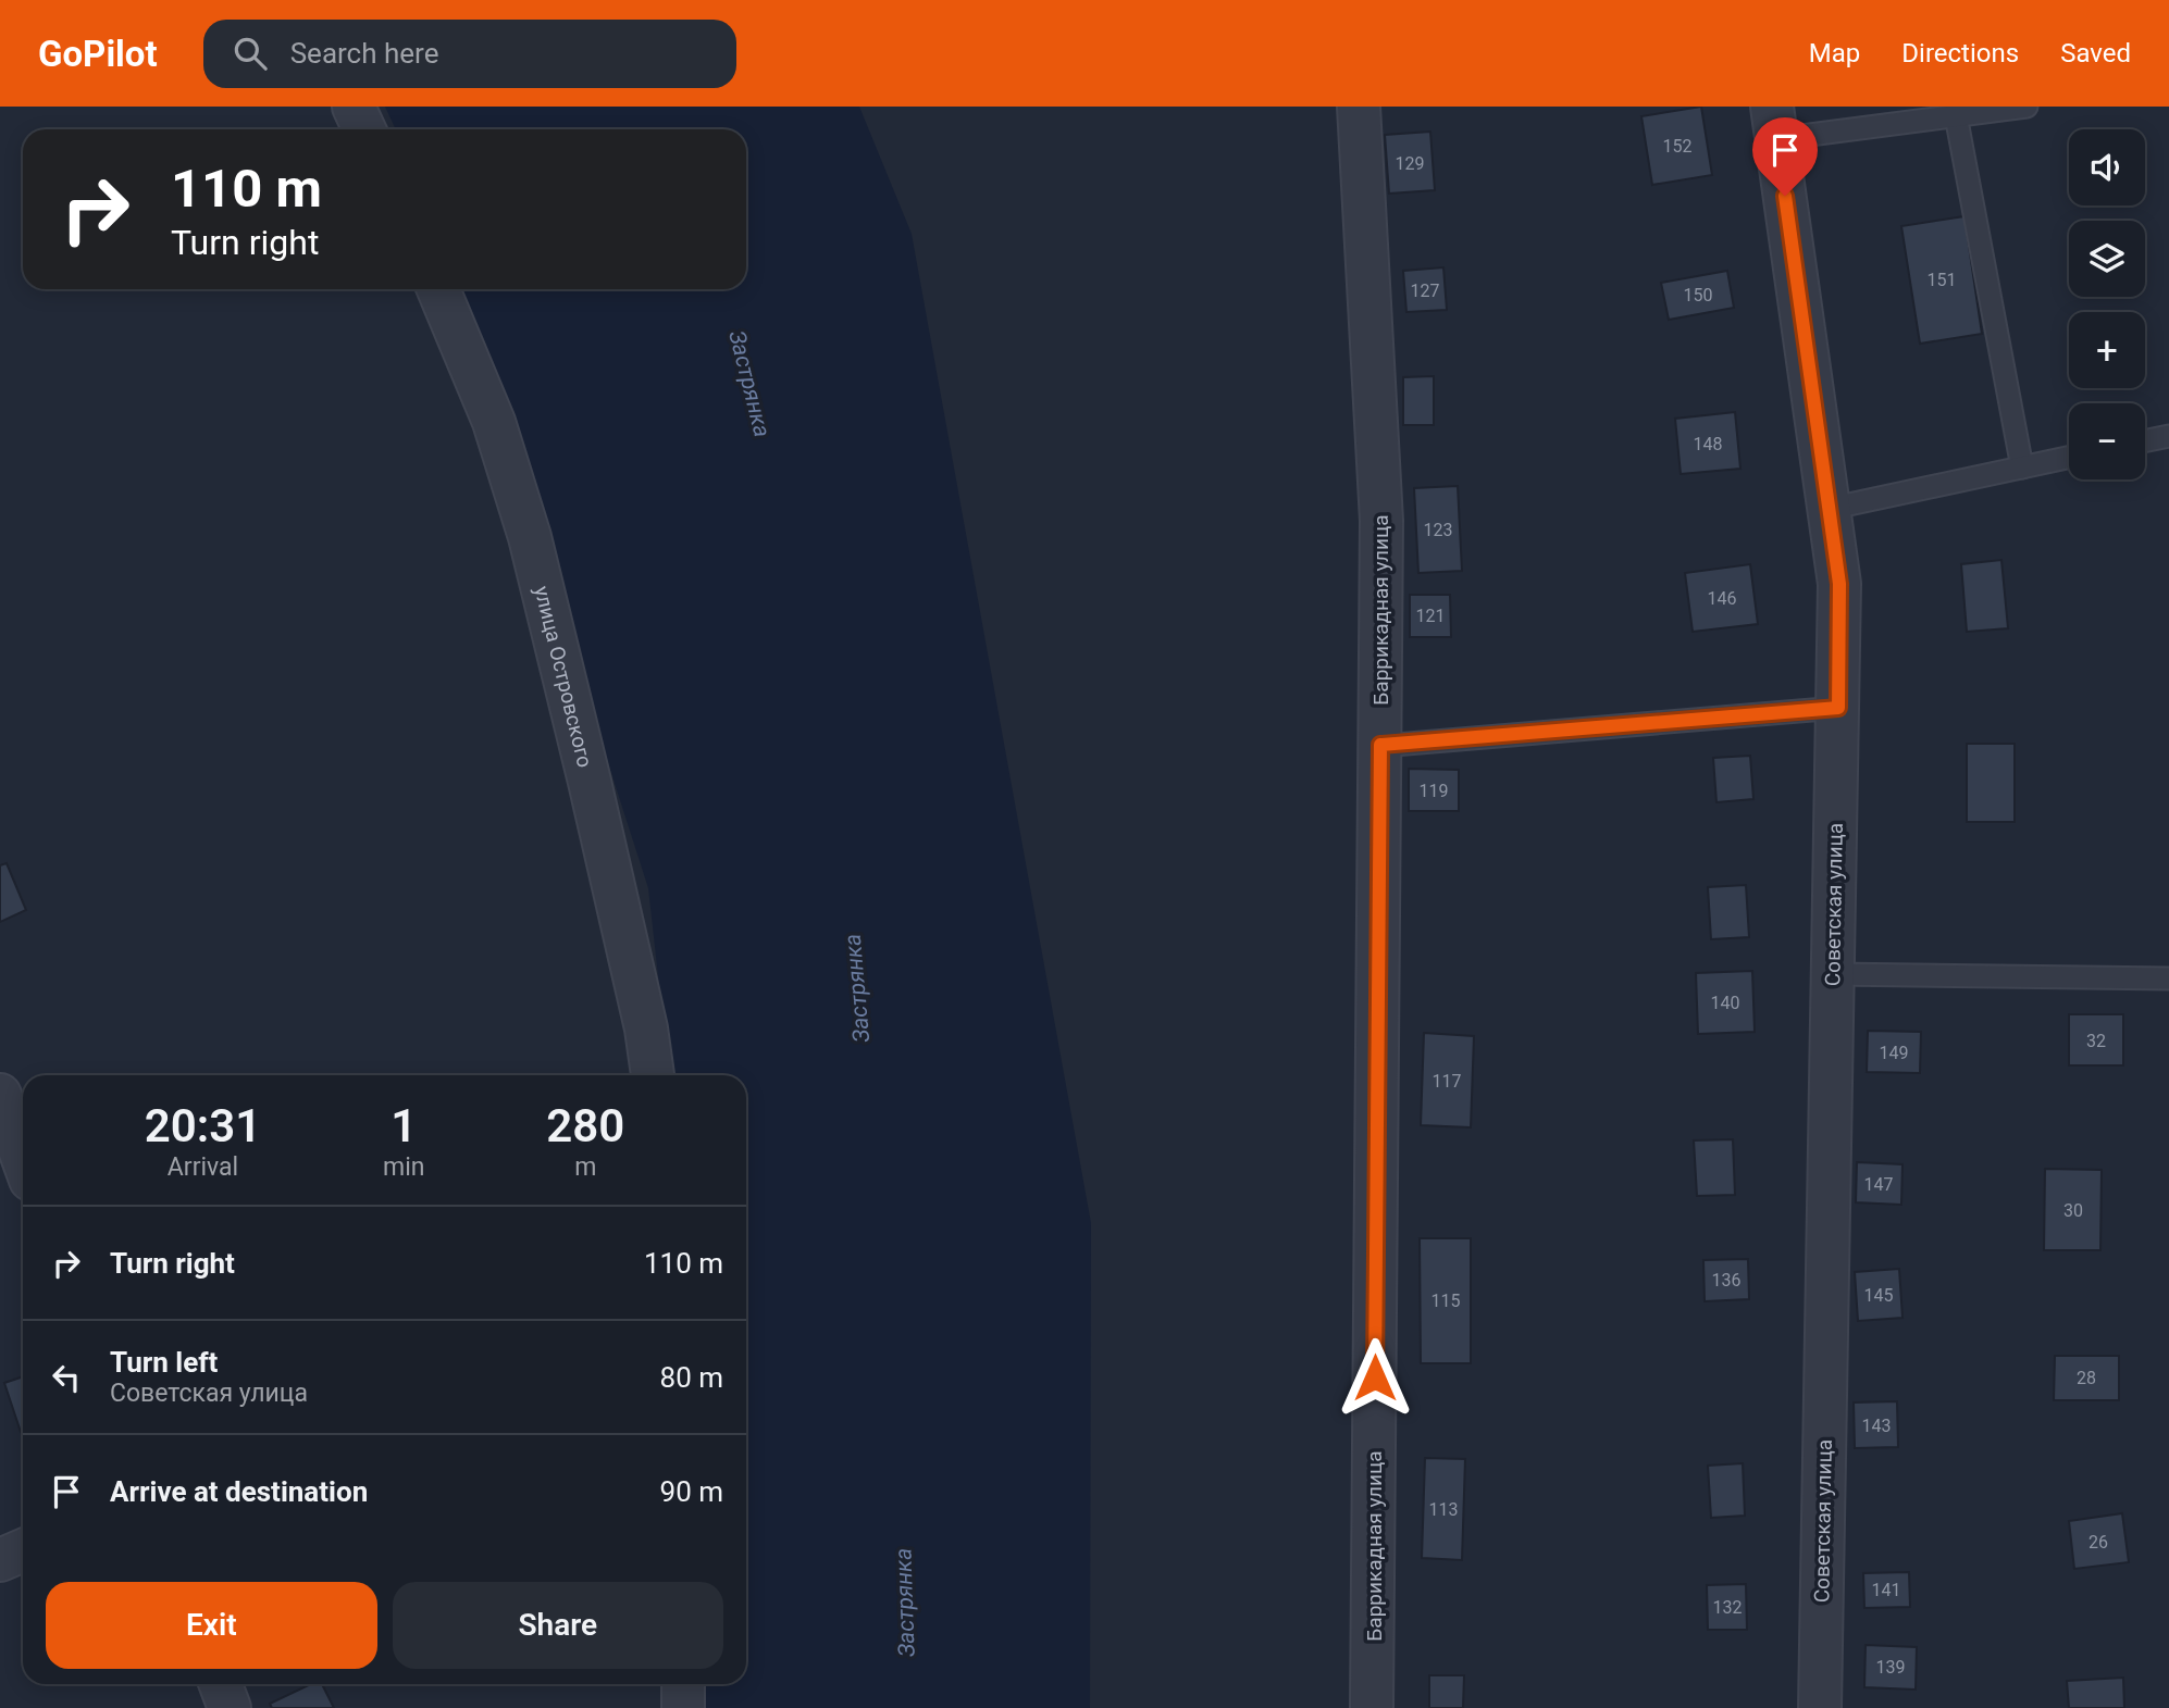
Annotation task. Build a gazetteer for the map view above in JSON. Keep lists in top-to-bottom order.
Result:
{
  "streets": {
    "street": ["Баррикадная улица", "улица Островского", "Советская улица"]
  },
  "water": ["Застрянка"],
  "house_numbers": [
    "152",
    "129",
    "151",
    "127",
    "150",
    "148",
    "123",
    "146",
    "121",
    "119",
    "140",
    "32",
    "149",
    "117",
    "147",
    "30",
    "136",
    "145",
    "115",
    "28",
    "143",
    "113",
    "26",
    "141",
    "132",
    "139"
  ],
  "page": {
    "header": "GoPilot",
    "search": "Search here",
    "nav": ["Map", "Directions", "Saved"],
    "map_buttons": ["+", "−"],
    "turn": ["110 m", "Turn right"],
    "eta": [
      "20:31",
      "Arrival",
      "1",
      "min",
      "280",
      "m"
    ],
    "list": [
      {
        "name": "Turn right",
        "value": "110 m"
      },
      {
        "name": "Turn left",
        "note": "Советская улица",
        "value": "80 m"
      },
      {
        "name": "Arrive at destination",
        "value": "90 m"
      }
    ],
    "buttons": ["Exit", "Share"]
  }
}
